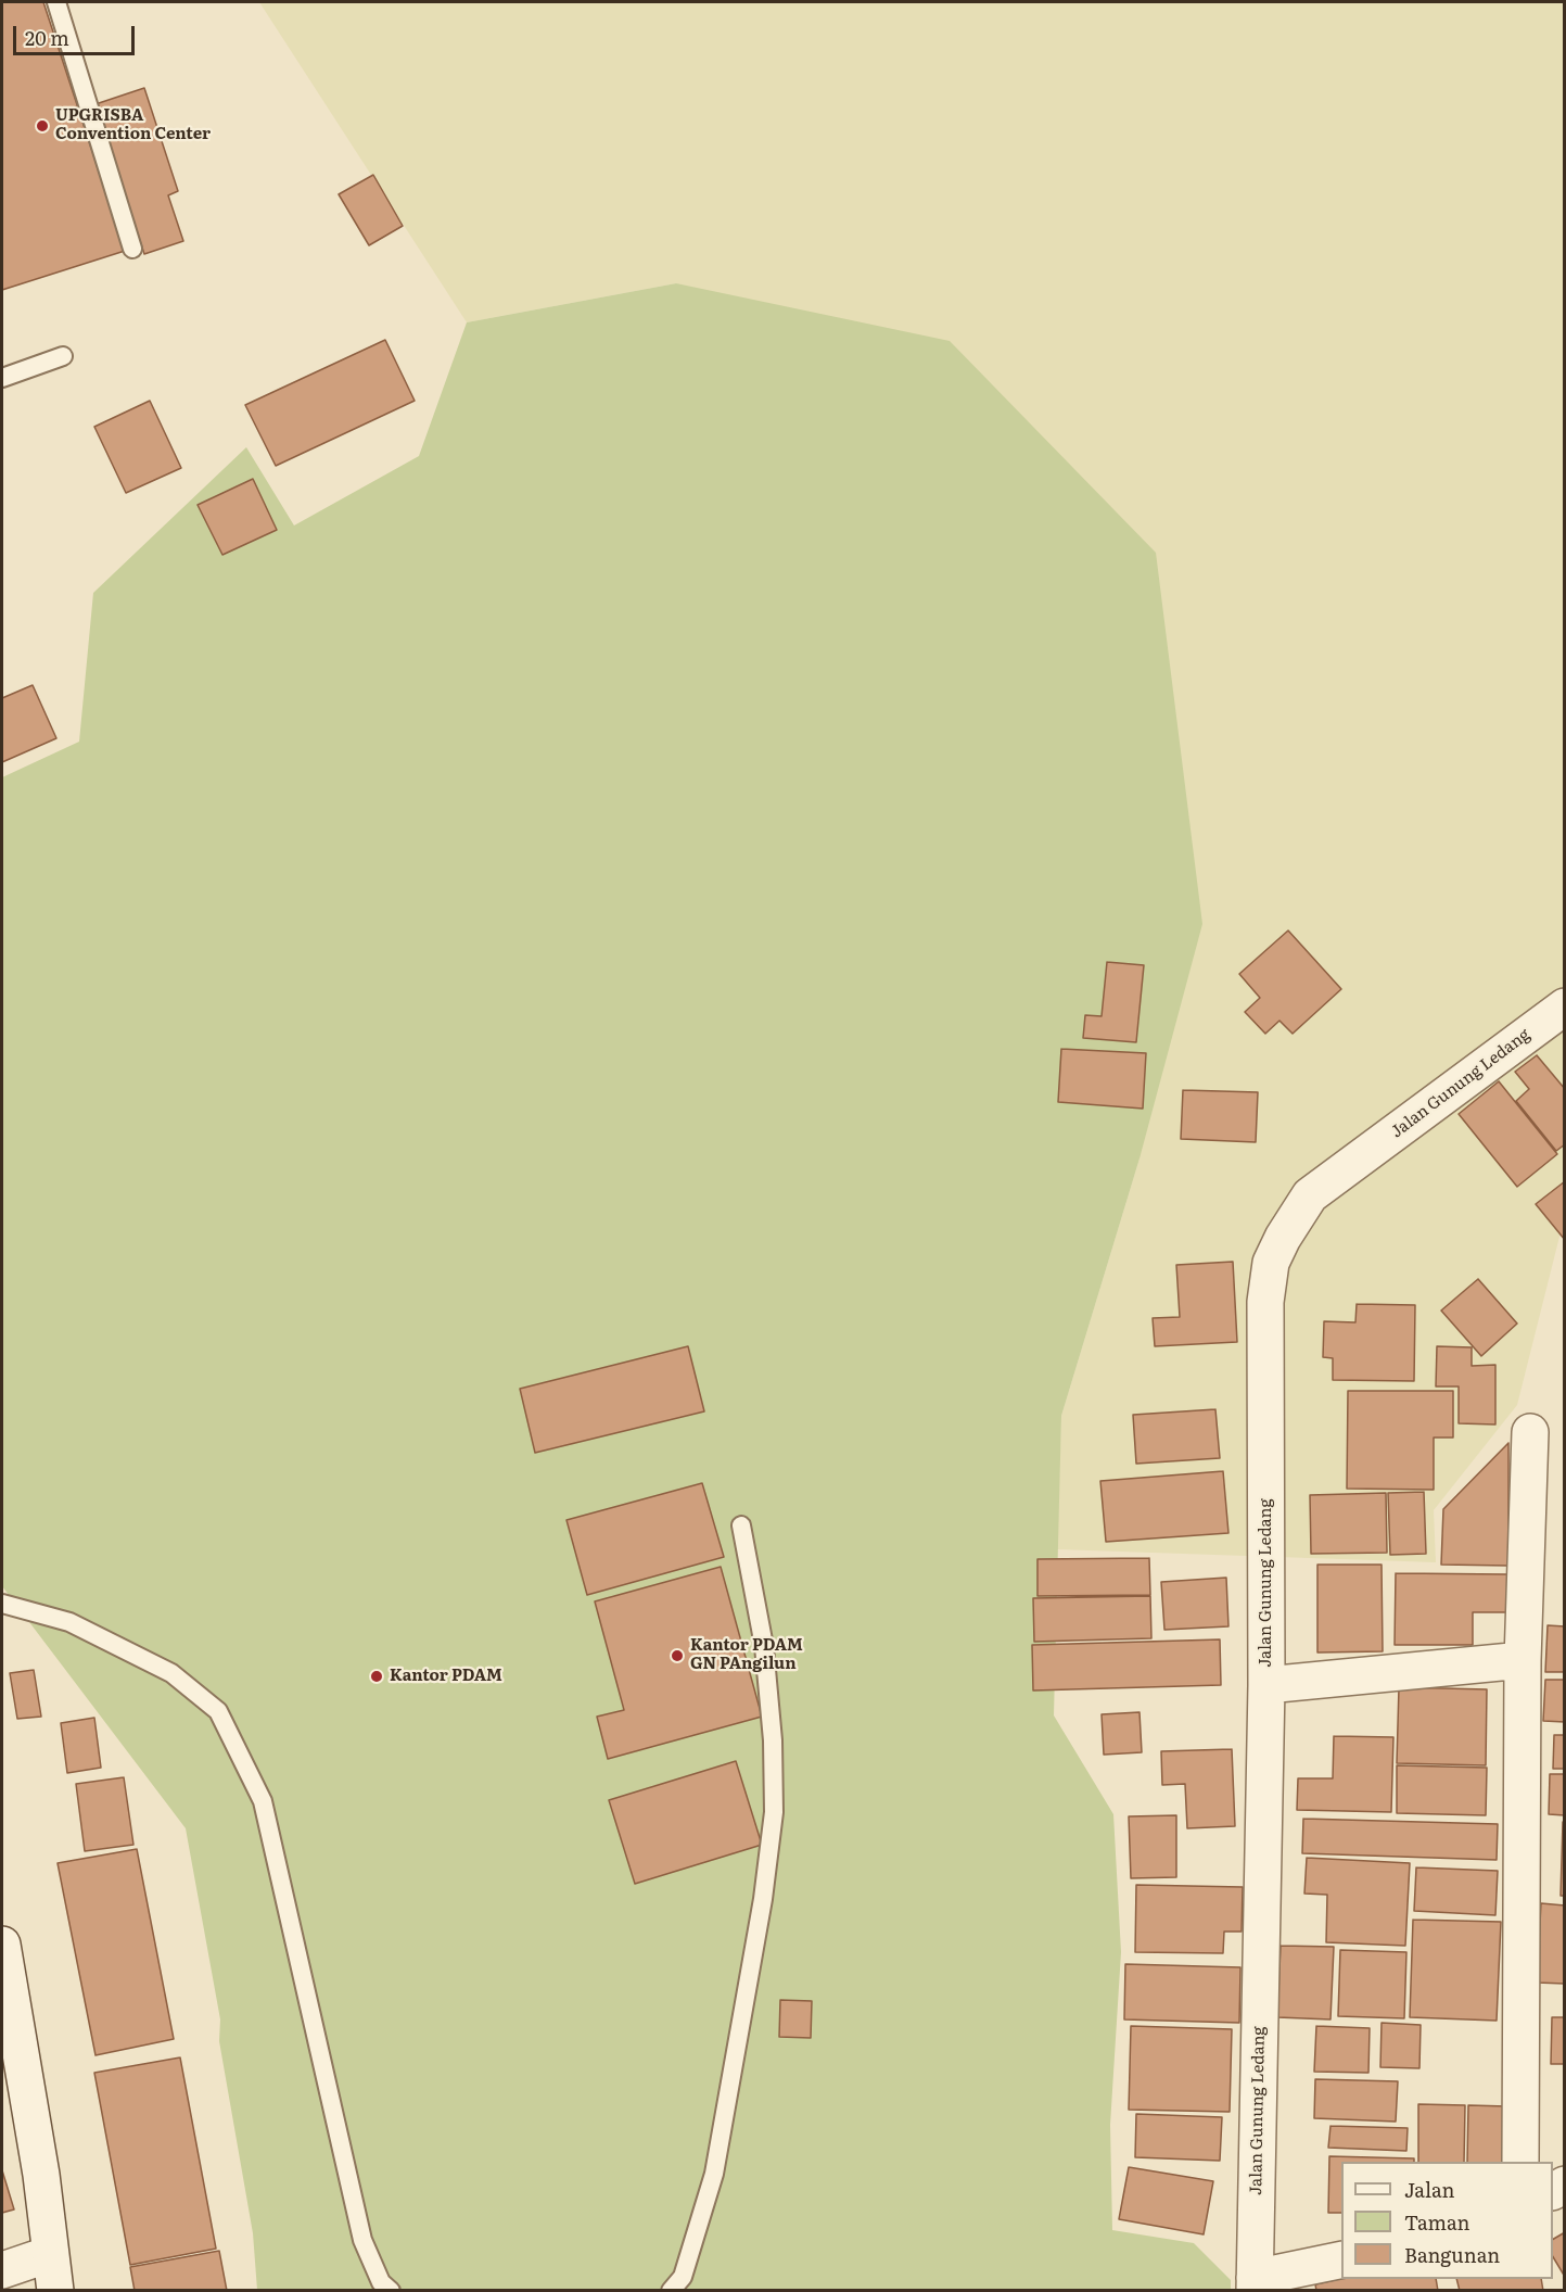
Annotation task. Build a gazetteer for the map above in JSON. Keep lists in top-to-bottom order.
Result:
{
  "streets": {
    "street": ["Jalan Gunung Ledang"]
  },
  "places": ["UPGRISBA Convention Center", "Kantor PDAM GN PAngilun", "Kantor PDAM"],
  "legend": ["Jalan", "Taman", "Bangunan"],
  "scale_bar": "20 m"
}
